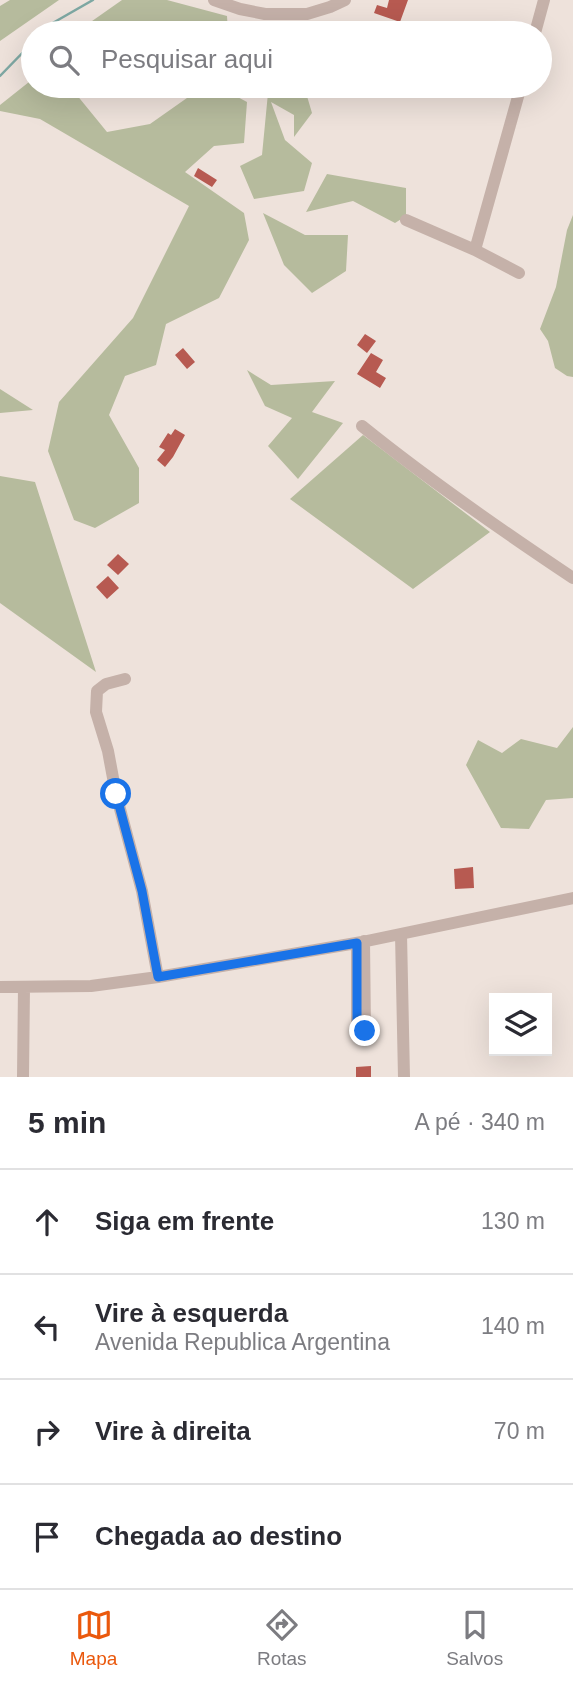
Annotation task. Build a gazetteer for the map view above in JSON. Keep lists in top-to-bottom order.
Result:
{
  "page": {
    "search": "Pesquisar aqui",
    "heading": ["5 min", "A pé · 340 m"],
    "list": [
      ["Siga em frente", "130 m"],
      ["Vire à esquerda", "Avenida Republica Argentina", "140 m"],
      ["Vire à direita", "70 m"],
      "Chegada ao destino"
    ],
    "nav": ["Mapa", "Rotas", "Salvos"]
  }
}
